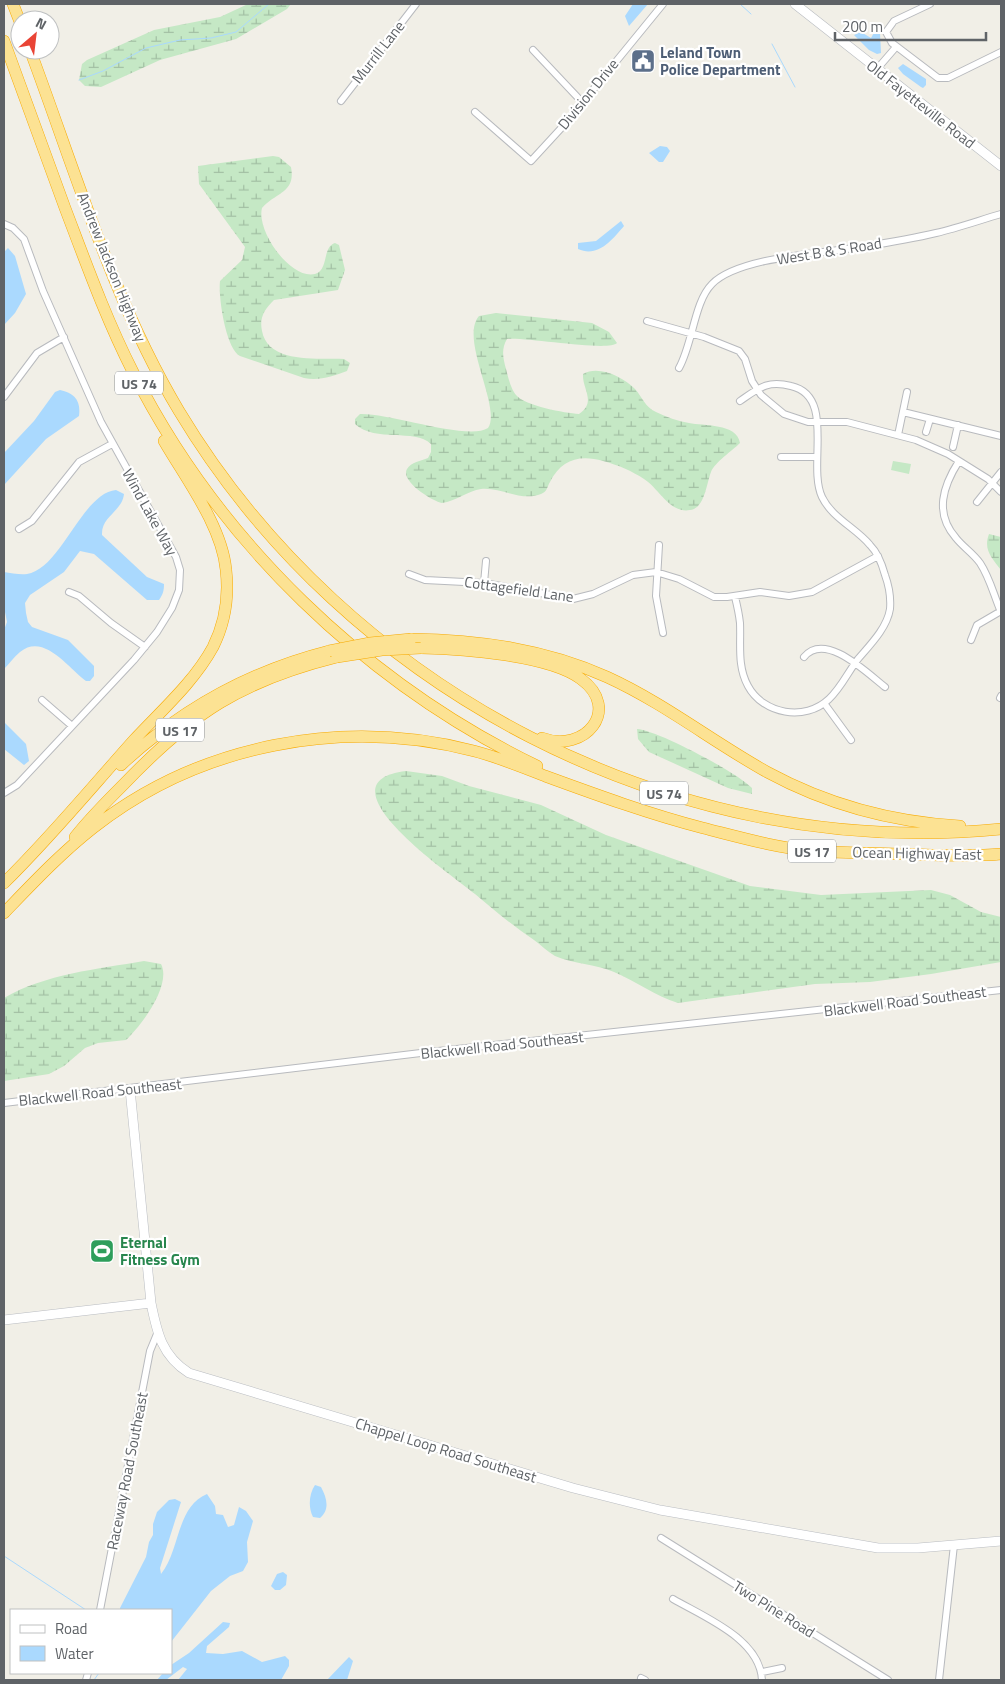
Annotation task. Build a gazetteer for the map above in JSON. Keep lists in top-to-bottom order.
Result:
{
  "streets": {
    "highway": [
      "Andrew Jackson Highway",
      "US 74",
      "US 17",
      "Ocean Highway East"
    ],
    "street": [
      "Murrill Lane",
      "Division Drive",
      "Old Fayetteville Road",
      "West B & S Road",
      "Wind Lake Way",
      "Cottagefield Lane",
      "Blackwell Road Southeast",
      "Chappel Loop Road Southeast",
      "Raceway Road Southeast",
      "Two Pine Road"
    ]
  },
  "crossings": [
    ["Andrew Jackson Highway", "US 17"],
    ["Andrew Jackson Highway", "Ocean Highway East"],
    ["Blackwell Road Southeast", "Chappel Loop Road Southeast"],
    ["Chappel Loop Road Southeast", "Raceway Road Southeast"]
  ],
  "places": {
    "public building": ["Leland Town Police Department"],
    "sports": ["Eternal Fitness Gym"]
  },
  "legend": ["Road", "Water"],
  "scale_bar": "200 m",
  "north": "top right"
}
